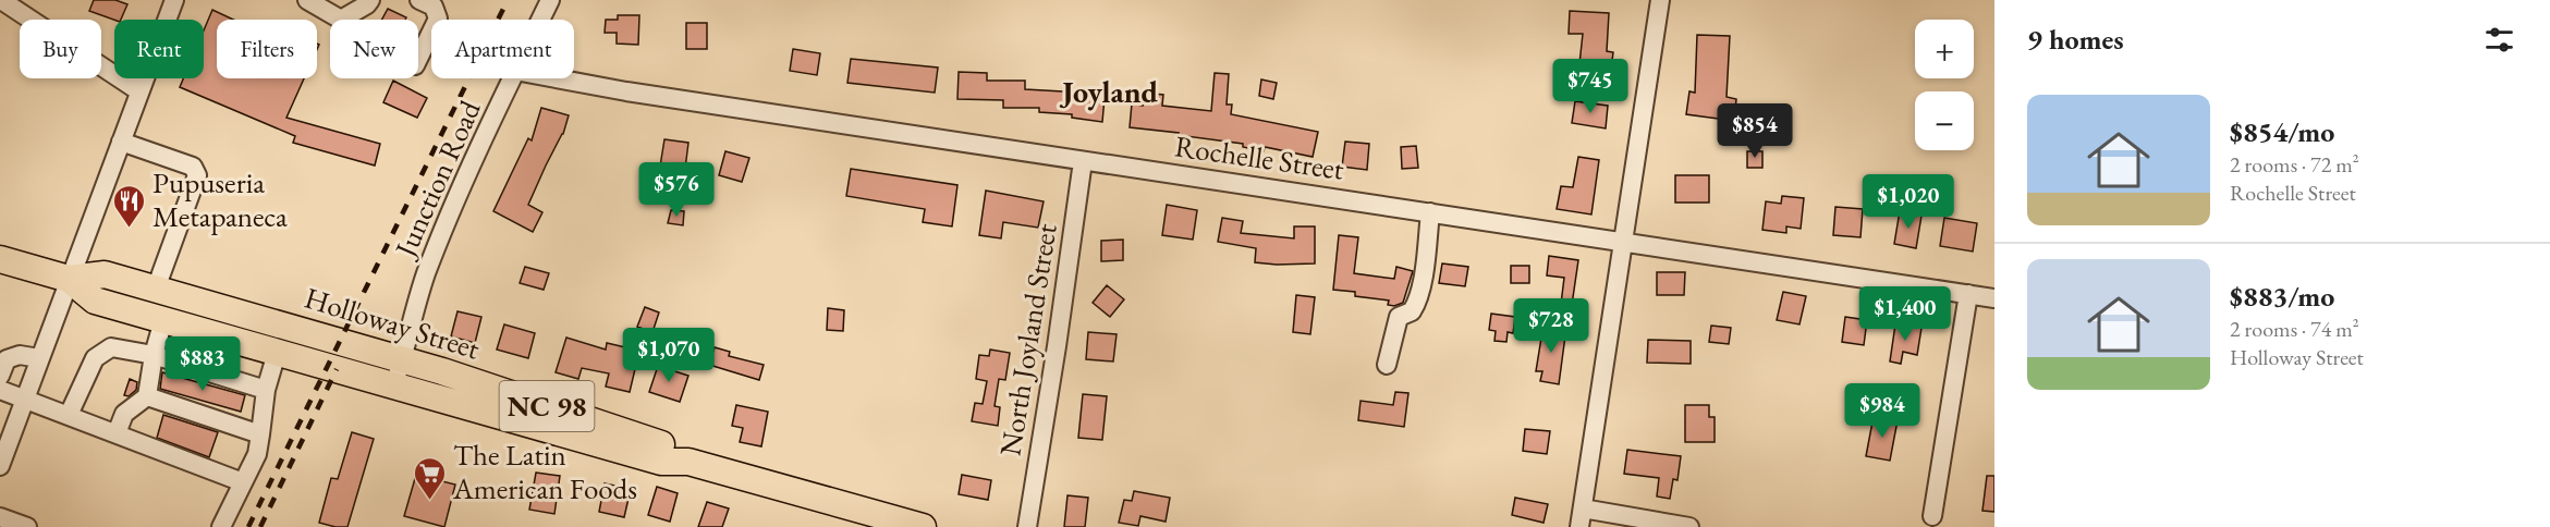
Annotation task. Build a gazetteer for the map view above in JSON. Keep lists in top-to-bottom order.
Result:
{
  "streets": {
    "highway": ["Holloway Street", "NC 98"],
    "street": ["Rochelle Street", "Junction Road", "North Joyland Street"]
  },
  "crossings": [
    ["Rochelle Street", "North Joyland Street"],
    ["Junction Road", "Holloway Street"]
  ],
  "districts": ["Joyland"],
  "places": {
    "restaurant": ["Pupuseria Metapaneca"],
    "supermarket": ["The Latin American Foods"]
  },
  "page": {
    "heading": "9 homes",
    "map_buttons": ["+", "−"],
    "chip": [
      "Buy",
      "Rent",
      "Filters",
      "New",
      "Apartment"
    ],
    "price": [
      "$745",
      "$854",
      "$576",
      "$1,020",
      "$1,400",
      "$728",
      "$1,070",
      "$883",
      "$984"
    ],
    "list": [
      {
        "name": "$854/mo",
        "note": "2 rooms · 72 m² · Rochelle Street"
      },
      {
        "name": "$883/mo",
        "note": "2 rooms · 74 m² · Holloway Street"
      }
    ]
  }
}
